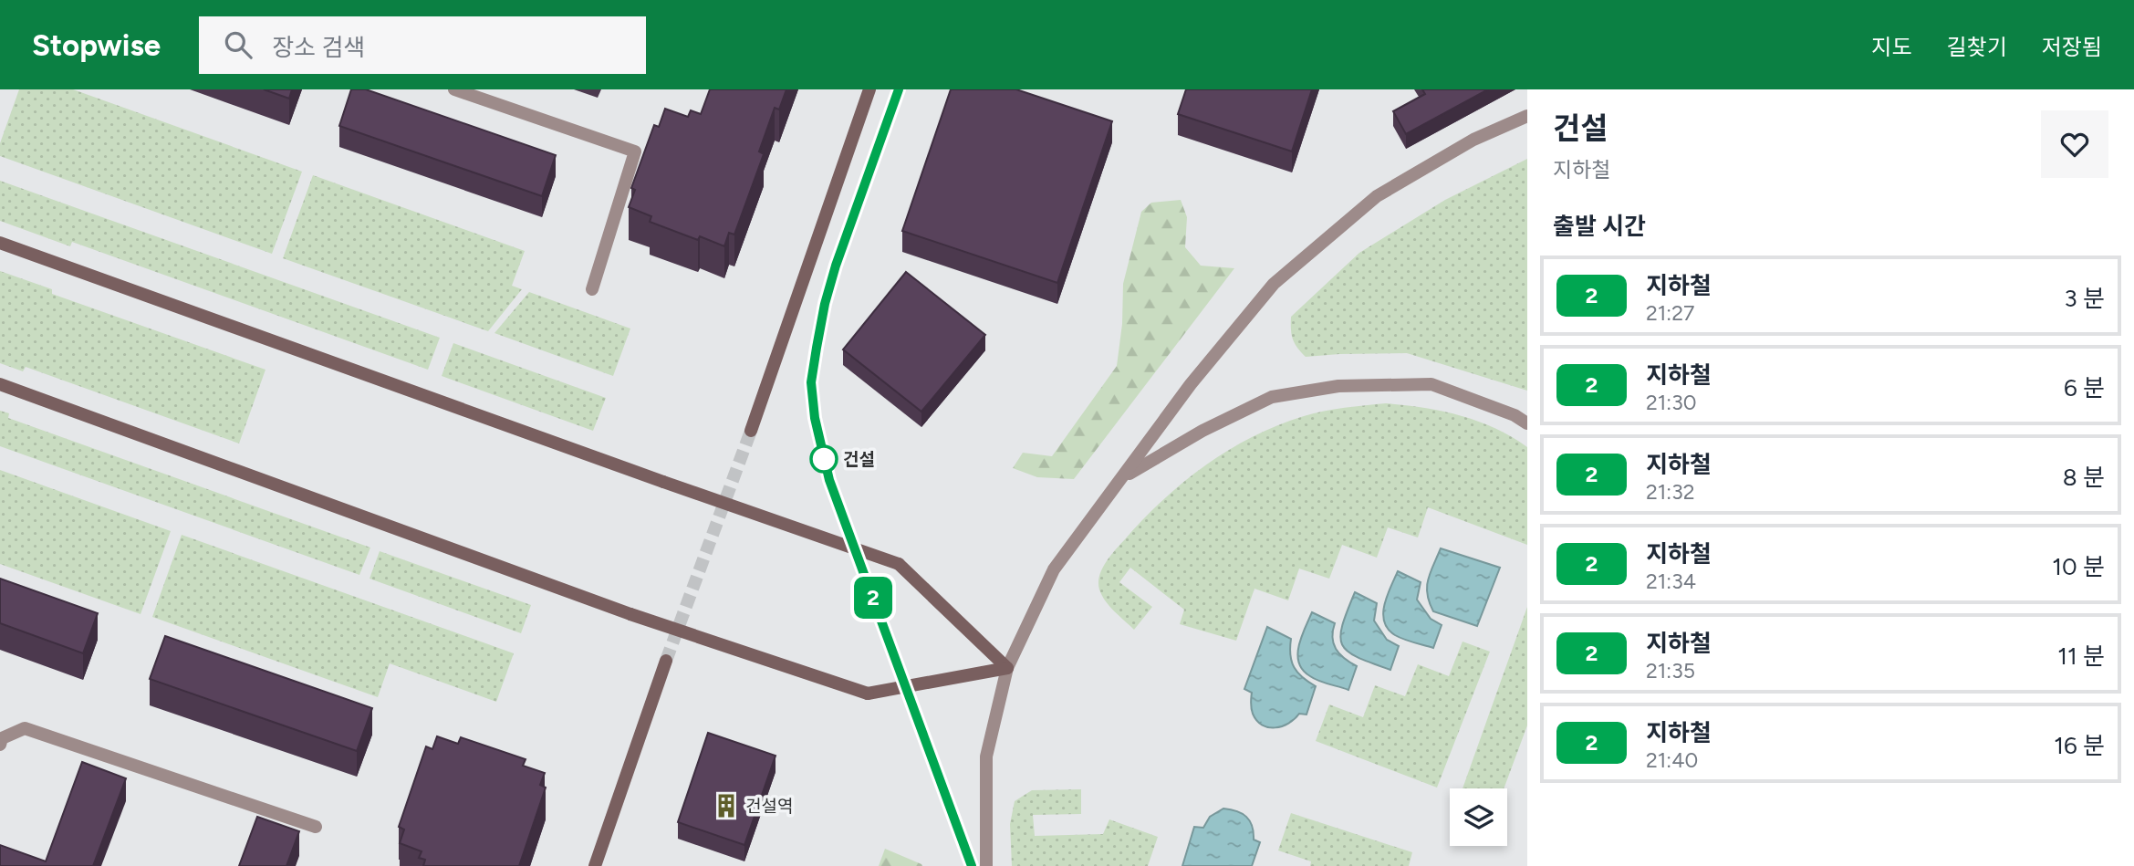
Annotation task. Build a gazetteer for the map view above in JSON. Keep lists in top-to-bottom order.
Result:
{
  "places": {
    "other": ["건설"],
    "building": ["건설역"]
  },
  "lines": ["metro line 2"],
  "page": {
    "header": "Stopwise",
    "search": "장소 검색",
    "nav": ["지도", "길찾기", "저장됨"],
    "on_map": "2",
    "heading": [
      ["건설", "지하철"],
      "출발 시간"
    ],
    "list": [
      {
        "mark": "2",
        "name": "지하철",
        "note": "21:27",
        "value": "3 분"
      },
      {
        "mark": "2",
        "name": "지하철",
        "note": "21:30",
        "value": "6 분"
      },
      {
        "mark": "2",
        "name": "지하철",
        "note": "21:32",
        "value": "8 분"
      },
      {
        "mark": "2",
        "name": "지하철",
        "note": "21:34",
        "value": "10 분"
      },
      {
        "mark": "2",
        "name": "지하철",
        "note": "21:35",
        "value": "11 분"
      },
      {
        "mark": "2",
        "name": "지하철",
        "note": "21:40",
        "value": "16 분"
      }
    ]
  }
}
